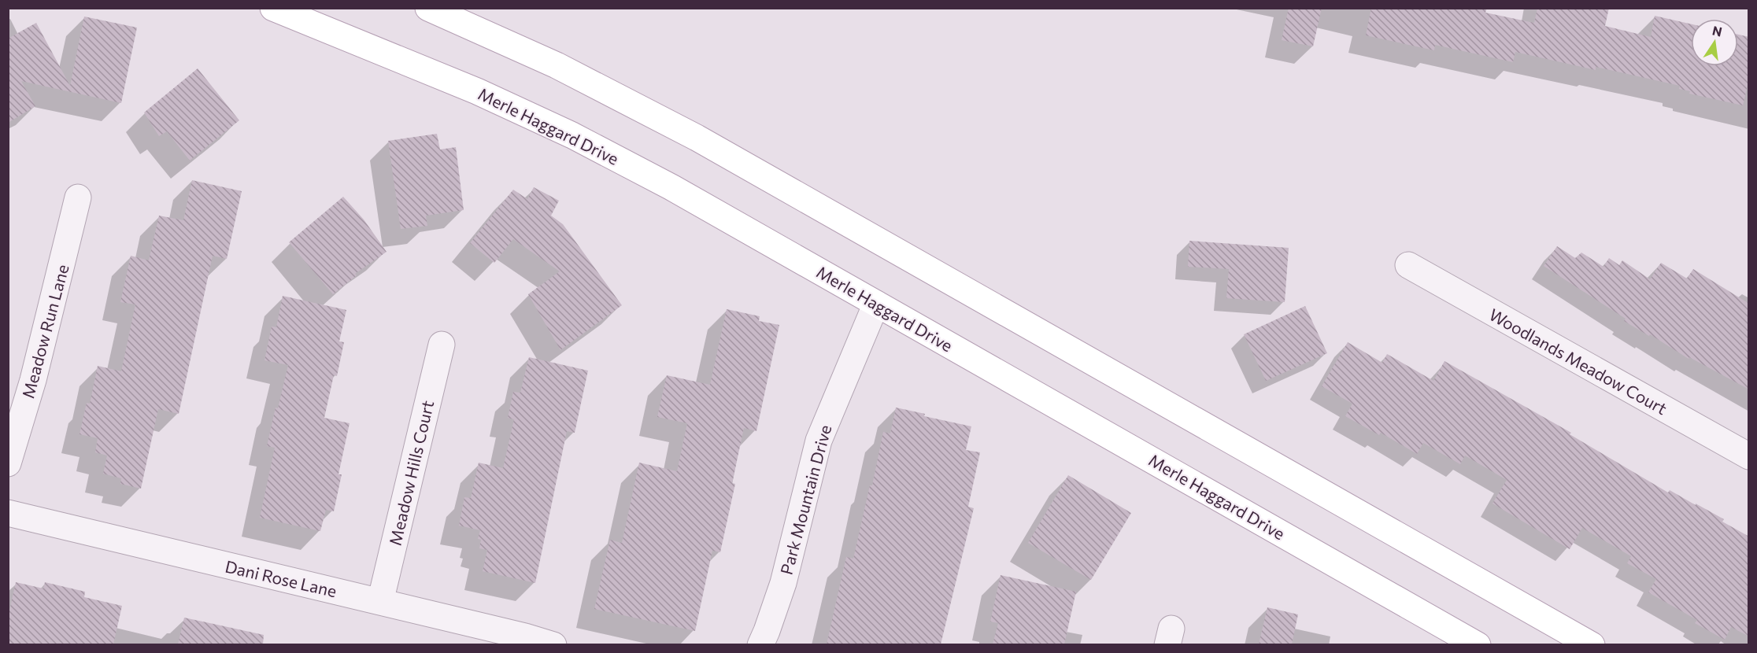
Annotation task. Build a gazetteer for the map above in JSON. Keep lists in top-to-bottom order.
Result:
{
  "streets": {
    "main road": ["Merle Haggard Drive"],
    "street": [
      "Meadow Run Lane",
      "Woodlands Meadow Court",
      "Meadow Hills Court",
      "Park Mountain Drive",
      "Dani Rose Lane"
    ]
  },
  "crossings": [
    ["Merle Haggard Drive", "Park Mountain Drive"],
    ["Meadow Hills Court", "Dani Rose Lane"]
  ],
  "north": "top"
}
